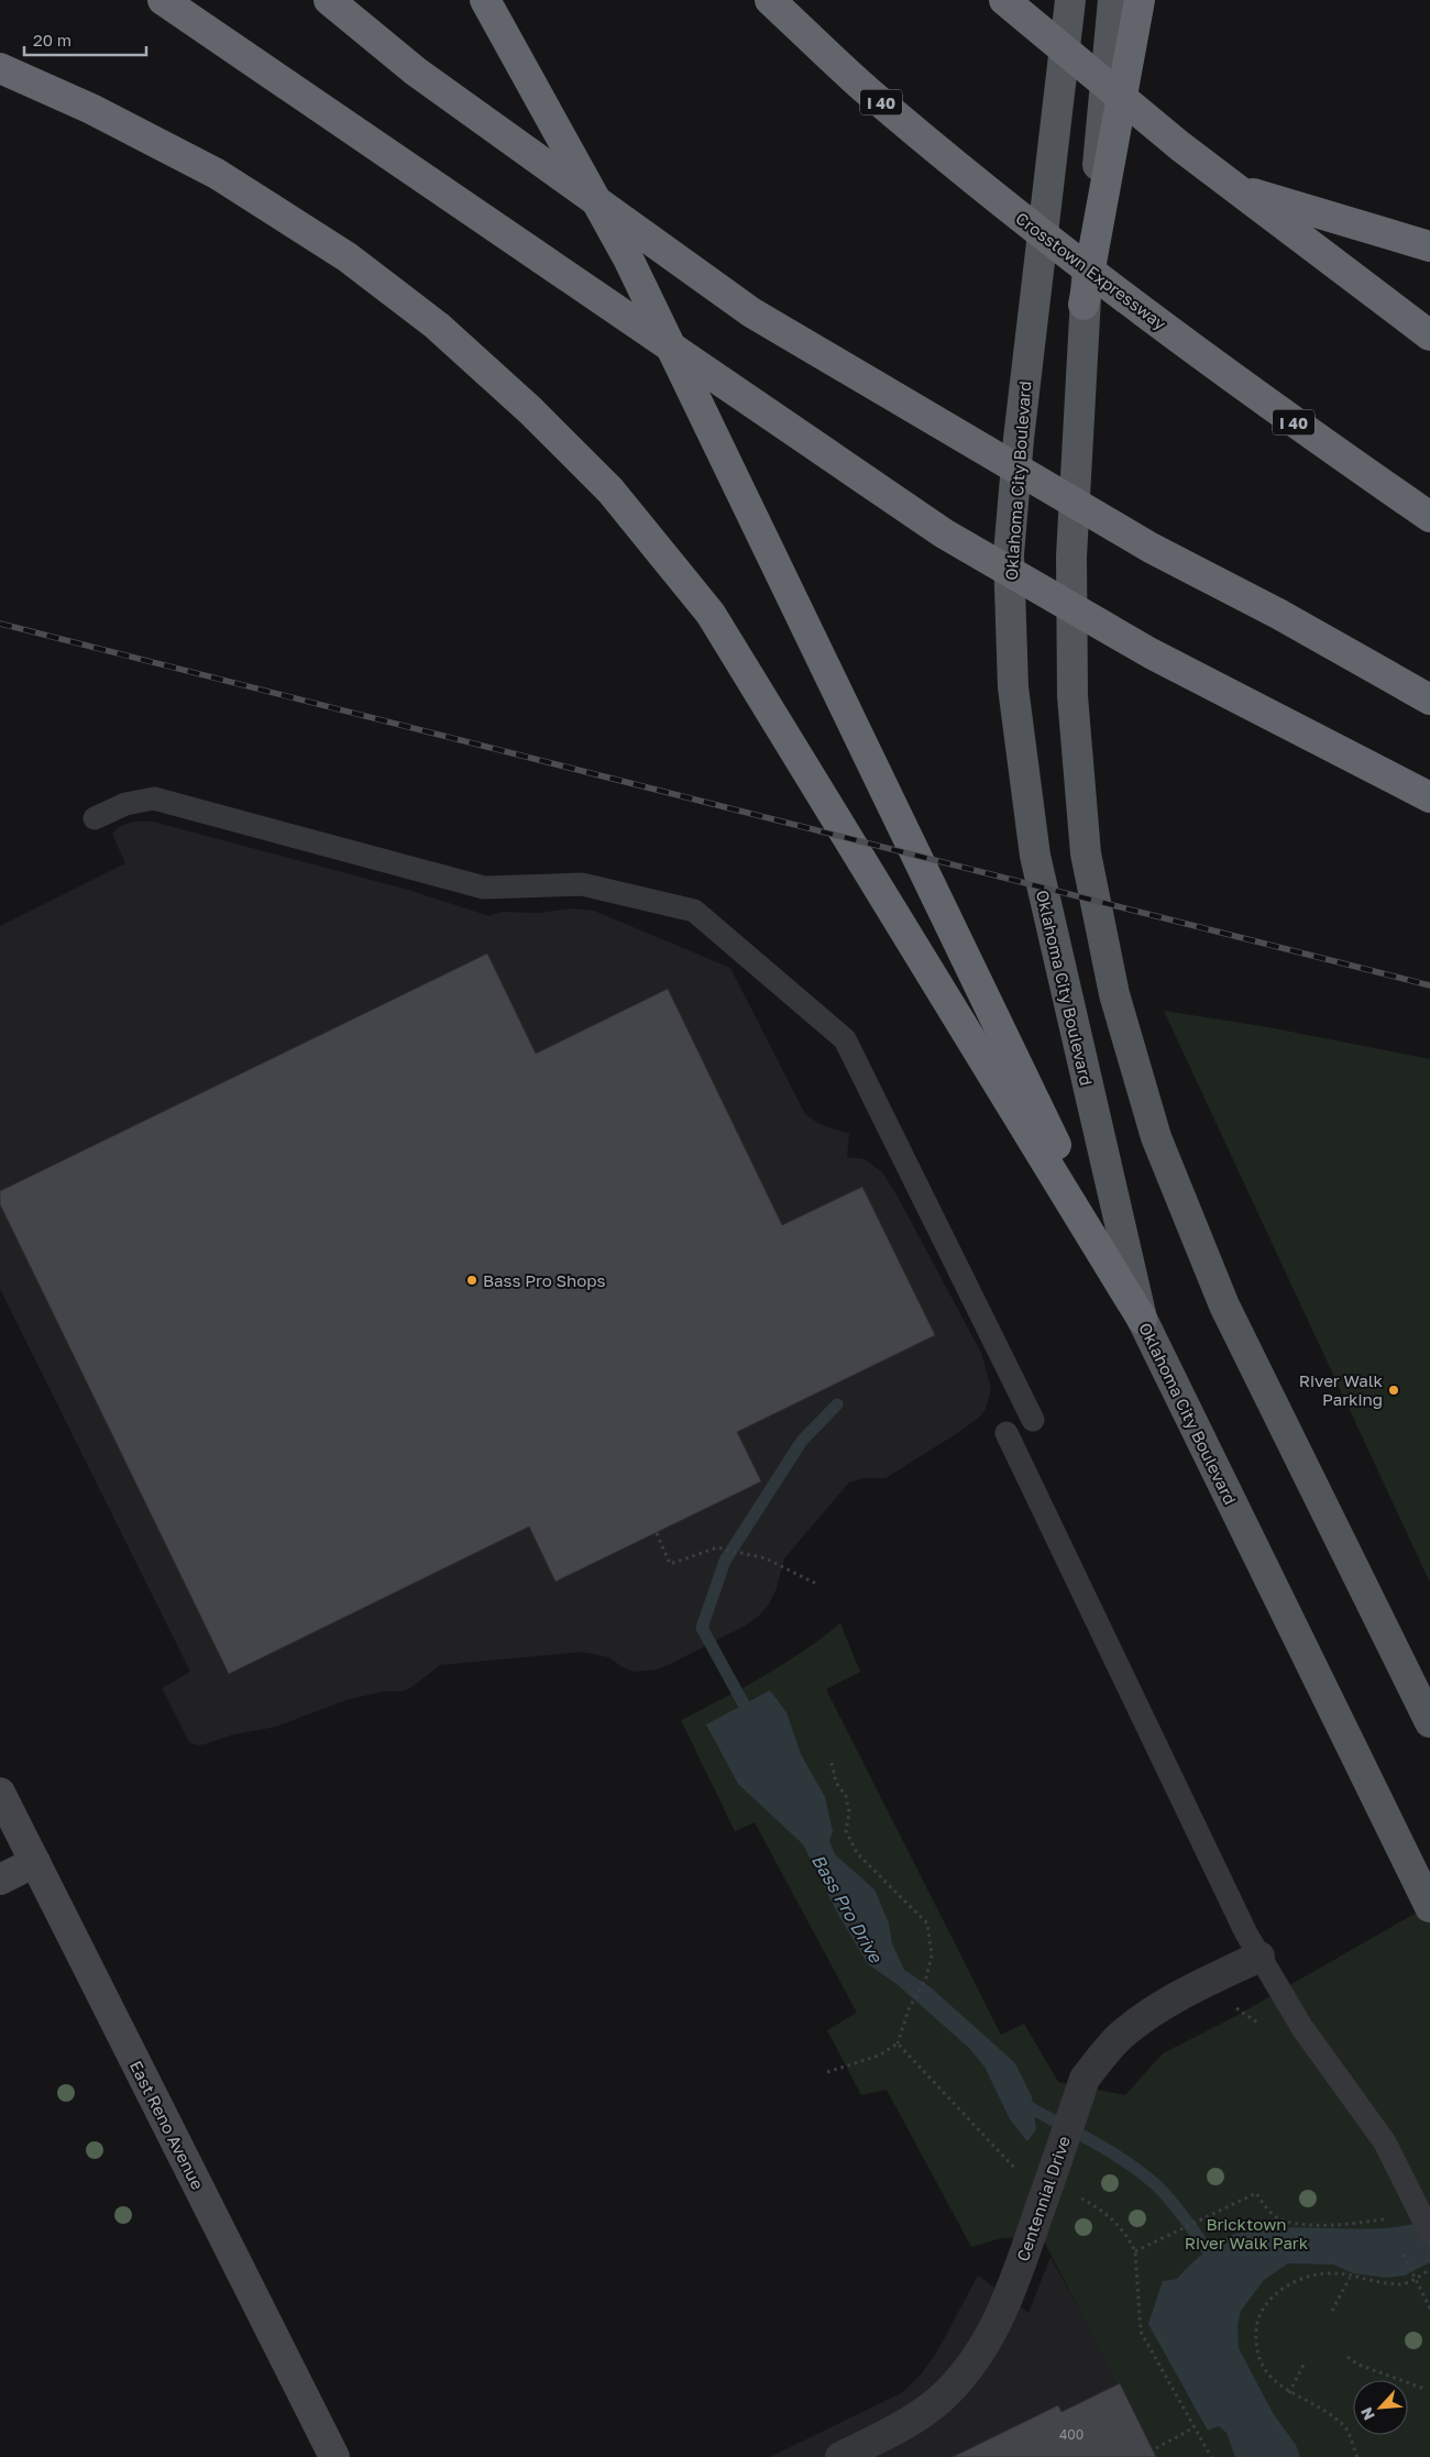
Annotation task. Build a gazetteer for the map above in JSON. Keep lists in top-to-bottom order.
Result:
{
  "streets": {
    "highway": ["I 40", "Crosstown Expressway"],
    "main road": ["Oklahoma City Boulevard", "East Reno Avenue"],
    "street": ["Centennial Drive"]
  },
  "water": ["Bass Pro Drive"],
  "parks": ["Bricktown River Walk Park"],
  "places": ["Bass Pro Shops", "River Walk Parking"],
  "house_numbers": ["400"],
  "scale_bar": "20 m",
  "north": "bottom left"
}
